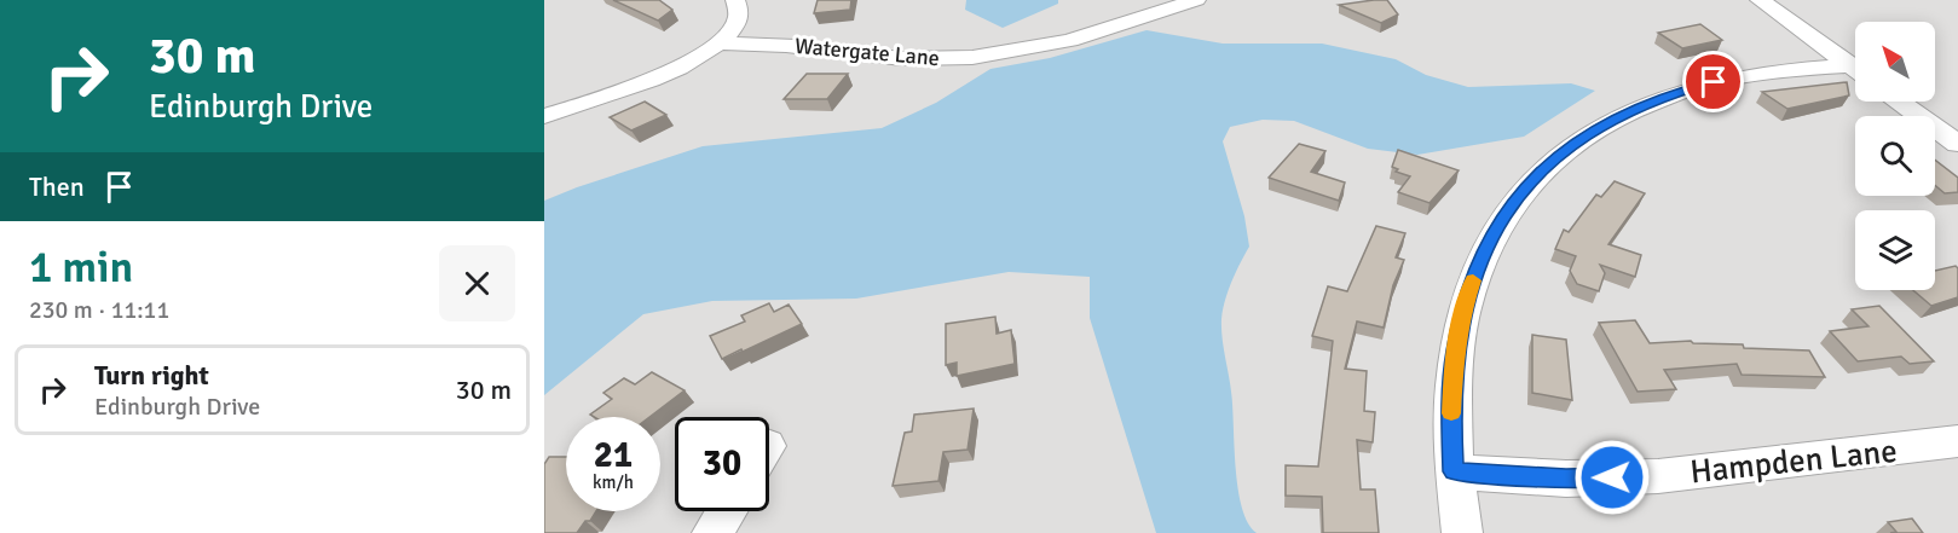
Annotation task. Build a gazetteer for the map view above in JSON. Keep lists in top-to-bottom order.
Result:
{
  "streets": {
    "street": ["Watergate Lane", "Hampden Lane"]
  },
  "north": "top left",
  "page": {
    "turn": ["30 m", "Edinburgh Drive"],
    "then": "Then",
    "heading": ["1 min", "230 m · 11:11"],
    "list": [
      {
        "name": "Turn right",
        "note": "Edinburgh Drive",
        "value": "30 m"
      }
    ],
    "speed": "21 km/h",
    "limit": "30"
  }
}
